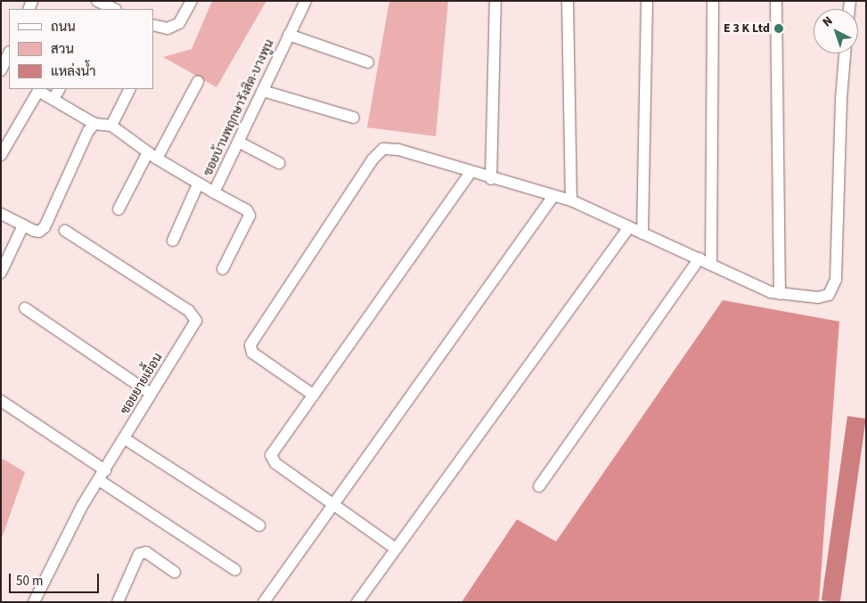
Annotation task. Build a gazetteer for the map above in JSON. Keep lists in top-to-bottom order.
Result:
{
  "streets": {
    "street": ["ซอยบ้านพฤกษารังสิต-บางพูน", "ซอยยายเยื้อน"]
  },
  "places": ["E 3 K Ltd"],
  "legend": ["ถนน", "สวน", "แหล่งน้ำ"],
  "scale_bar": "50 m",
  "north": "top left"
}
